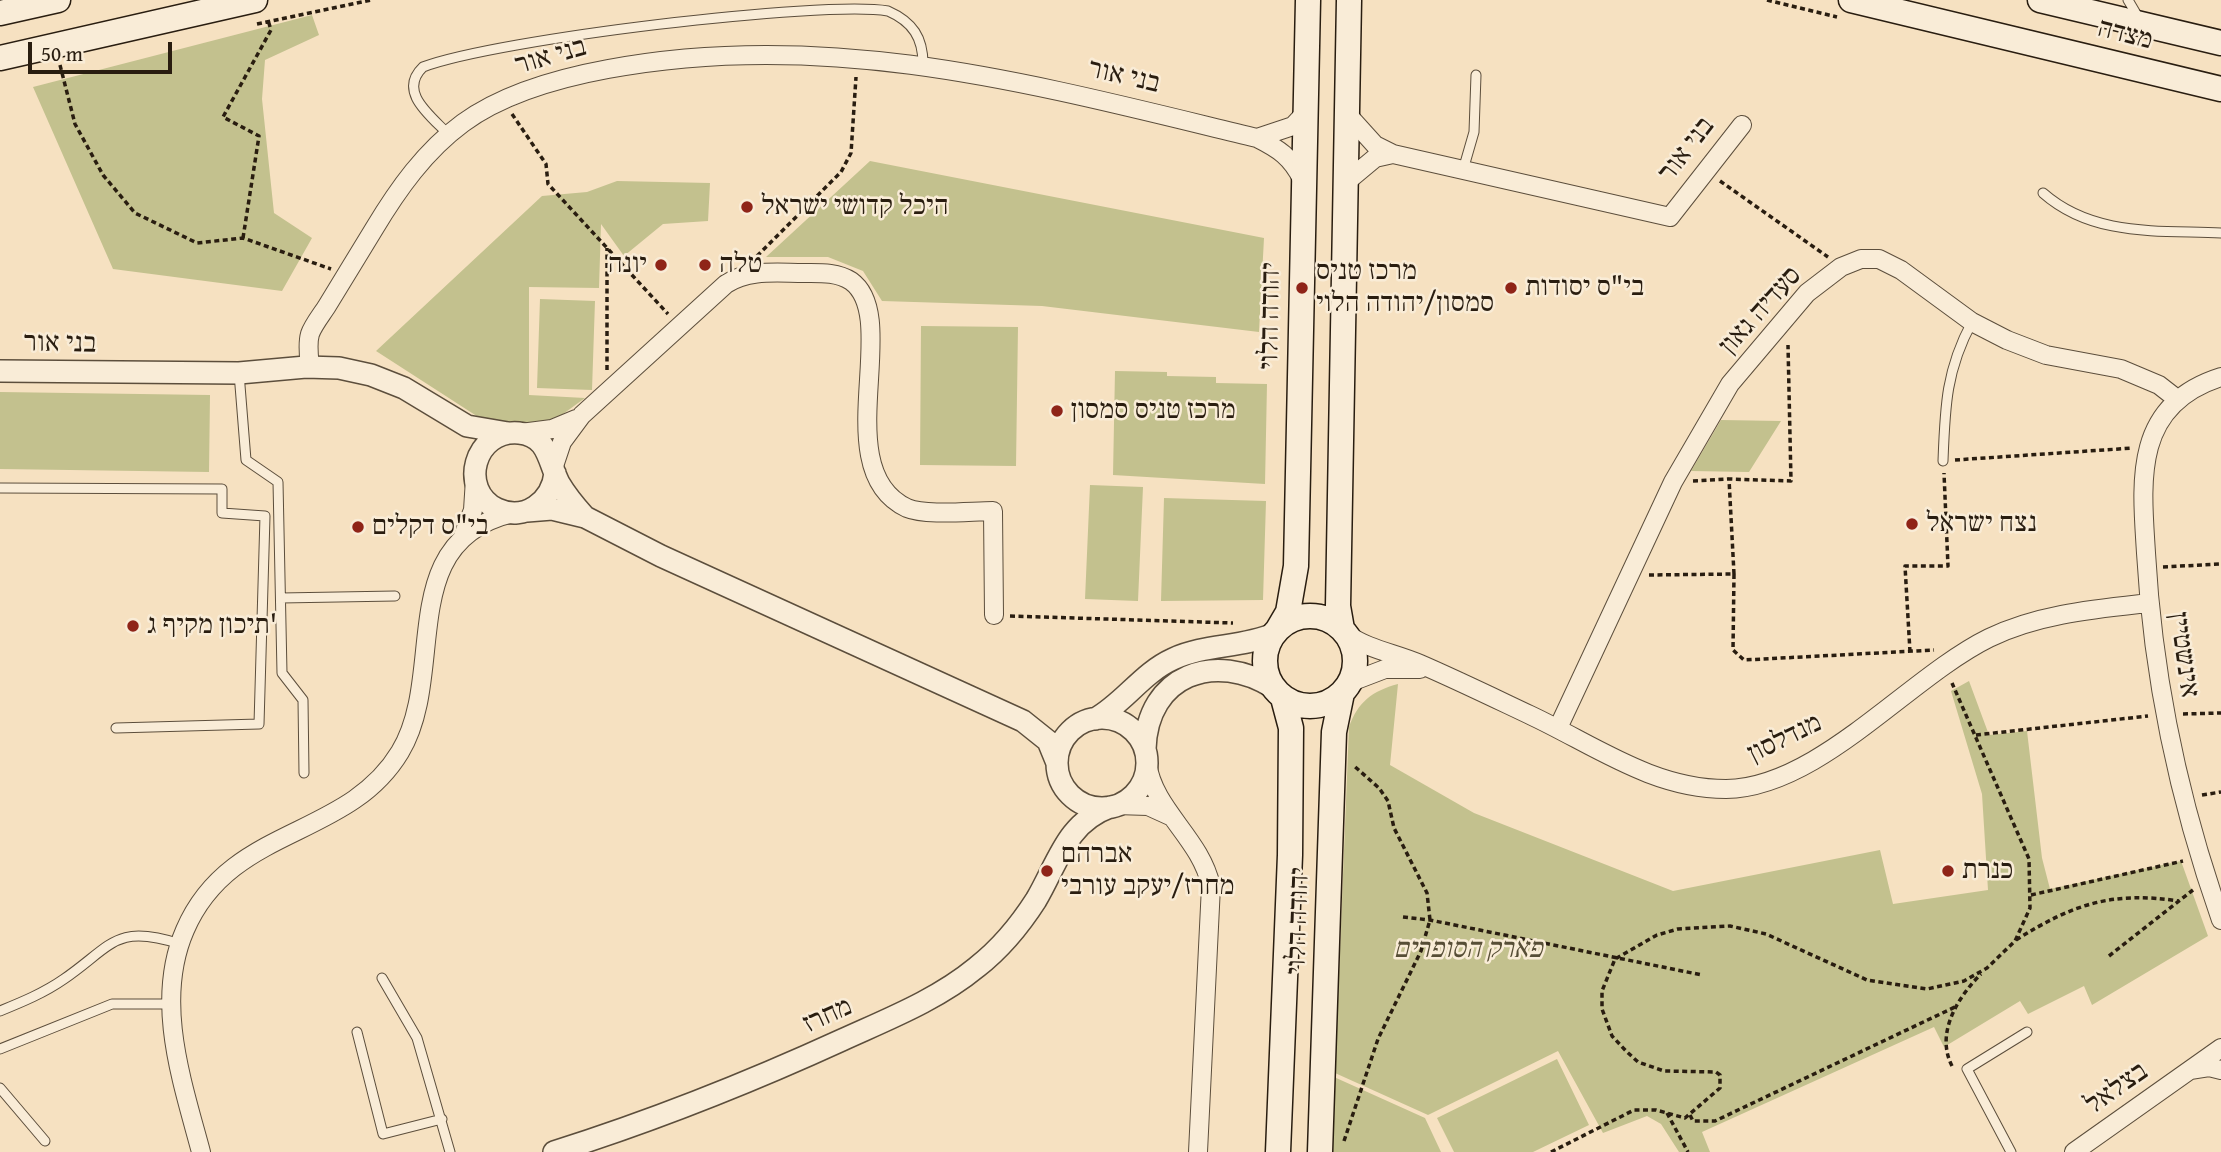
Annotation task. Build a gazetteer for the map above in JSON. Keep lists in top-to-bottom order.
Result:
{
  "streets": {
    "main road": ["מצדה", "יהודה הלוי"],
    "street": [
      "בני אור",
      "סעדיה גאון",
      "אינשטיין",
      "מנדלסון",
      "מחרז",
      "בצלאל"
    ]
  },
  "crossings": [
    ["בני אור", "יהודה הלוי"],
    ["סעדיה גאון", "אינשטיין"],
    ["סעדיה גאון", "מנדלסון"],
    ["יהודה הלוי", "מנדלסון"],
    ["אינשטיין", "מנדלסון"]
  ],
  "parks": ["פארק הסופרים"],
  "places": [
    "היכל קדושי ישראל",
    "יונה",
    "טלה",
    "מרכז טניס סמסון/יהודה הלוי",
    "בי\"ס יסודות",
    "מרכז טניס סמסון",
    "נצח ישראל",
    "בי\"ס דקלים",
    "תיכון מקיף ג'",
    "אברהם מחרז/יעקב עורבי",
    "כנרת"
  ],
  "scale_bar": "50 m"
}
